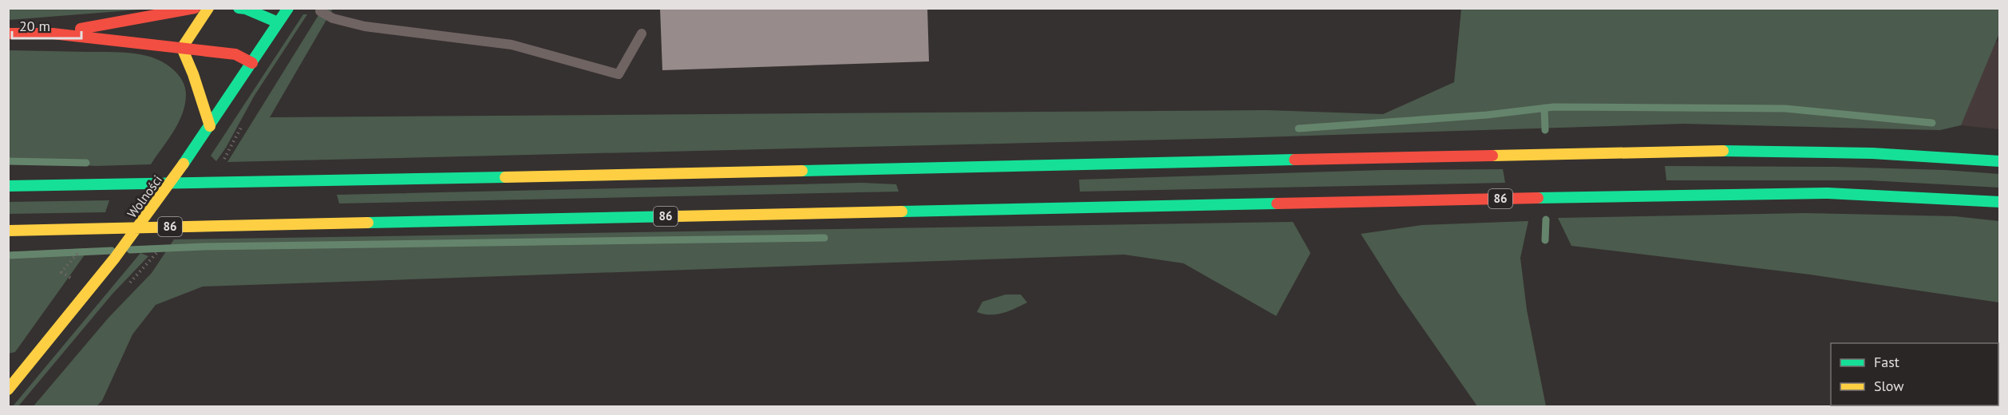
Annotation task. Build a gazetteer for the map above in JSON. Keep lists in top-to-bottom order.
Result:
{
  "streets": {
    "main road": ["Wolności", "86"]
  },
  "legend": ["Fast", "Slow"],
  "scale_bar": "20 m"
}
